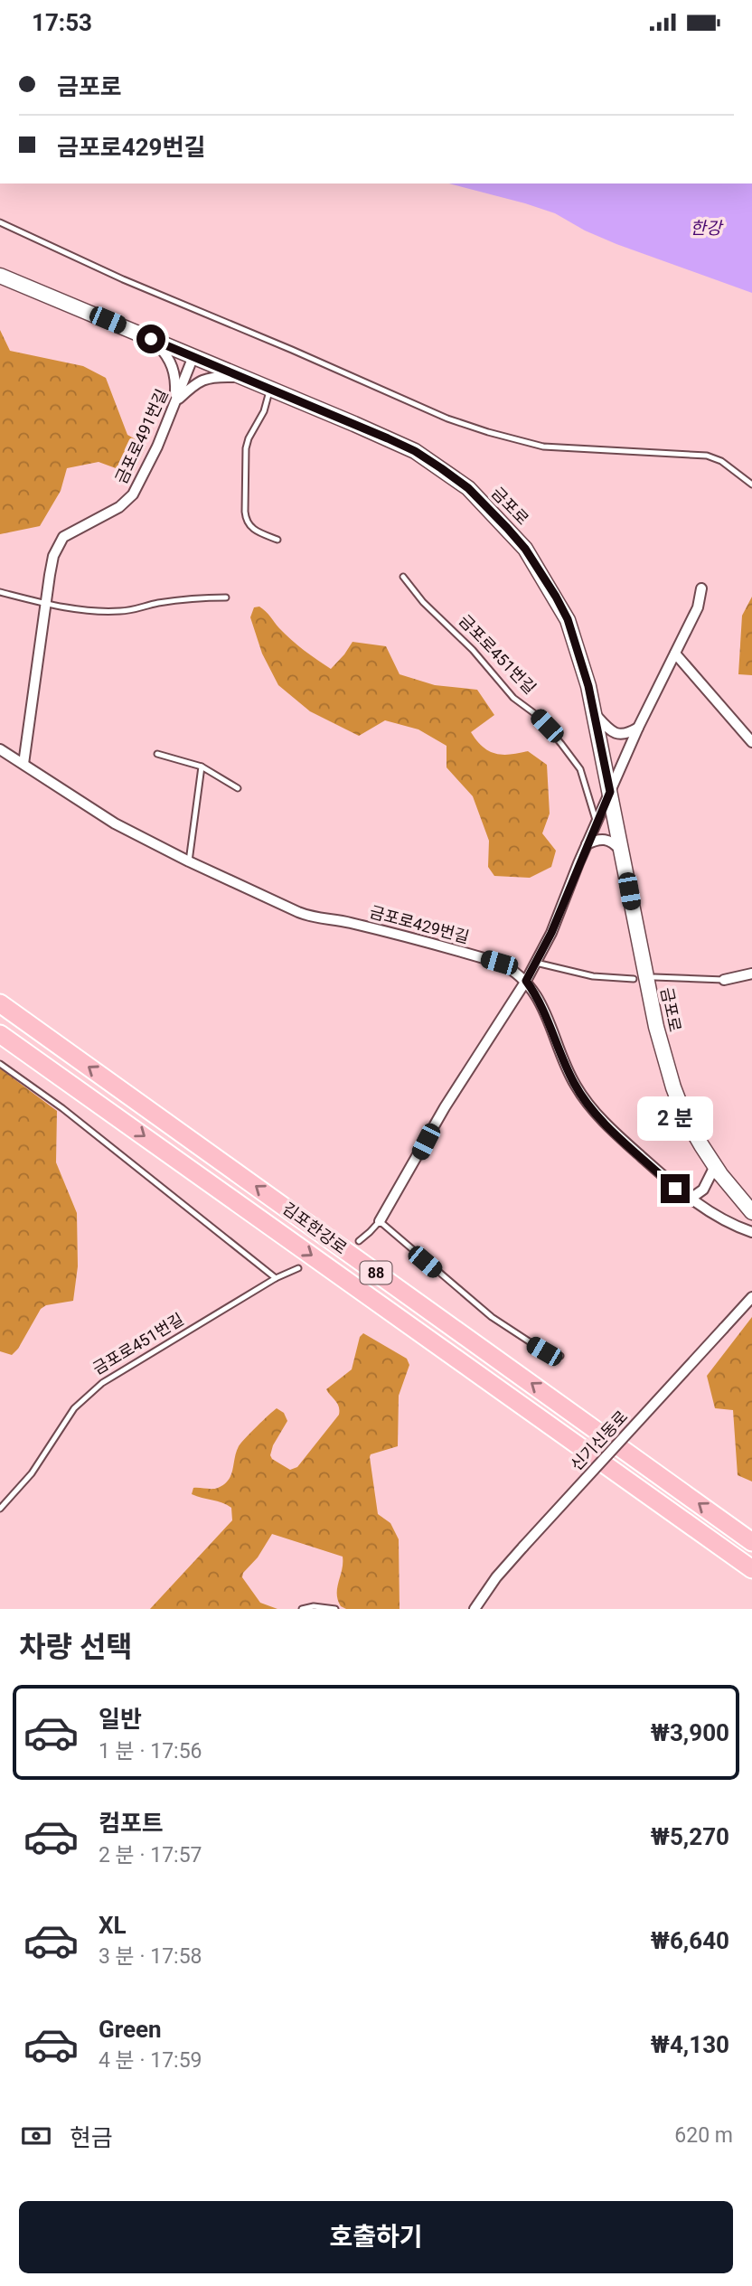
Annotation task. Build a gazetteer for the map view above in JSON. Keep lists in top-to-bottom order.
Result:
{
  "streets": {
    "highway": ["김포한강로", "88"],
    "main road": ["금포로"],
    "street": ["금포로491번길", "금포로429번길", "신기신동로"],
    "lane": ["금포로451번길"]
  },
  "crossings": [
    ["금포로491번길", "금포로"],
    ["금포로491번길", "금포로429번길"]
  ],
  "water": ["한강"],
  "page": {
    "status": "17:53",
    "banner": ["금포로", "금포로429번길"],
    "bubble": "2 분",
    "heading": "차량 선택",
    "list": [
      {
        "name": "일반",
        "note": "1 분 · 17:56",
        "value": "₩3,900"
      },
      {
        "name": "컴포트",
        "note": "2 분 · 17:57",
        "value": "₩5,270"
      },
      {
        "name": "XL",
        "note": "3 분 · 17:58",
        "value": "₩6,640"
      },
      {
        "name": "Green",
        "note": "4 분 · 17:59",
        "value": "₩4,130"
      }
    ],
    "pay": ["현금", "620 m"],
    "buttons": "호출하기"
  }
}
